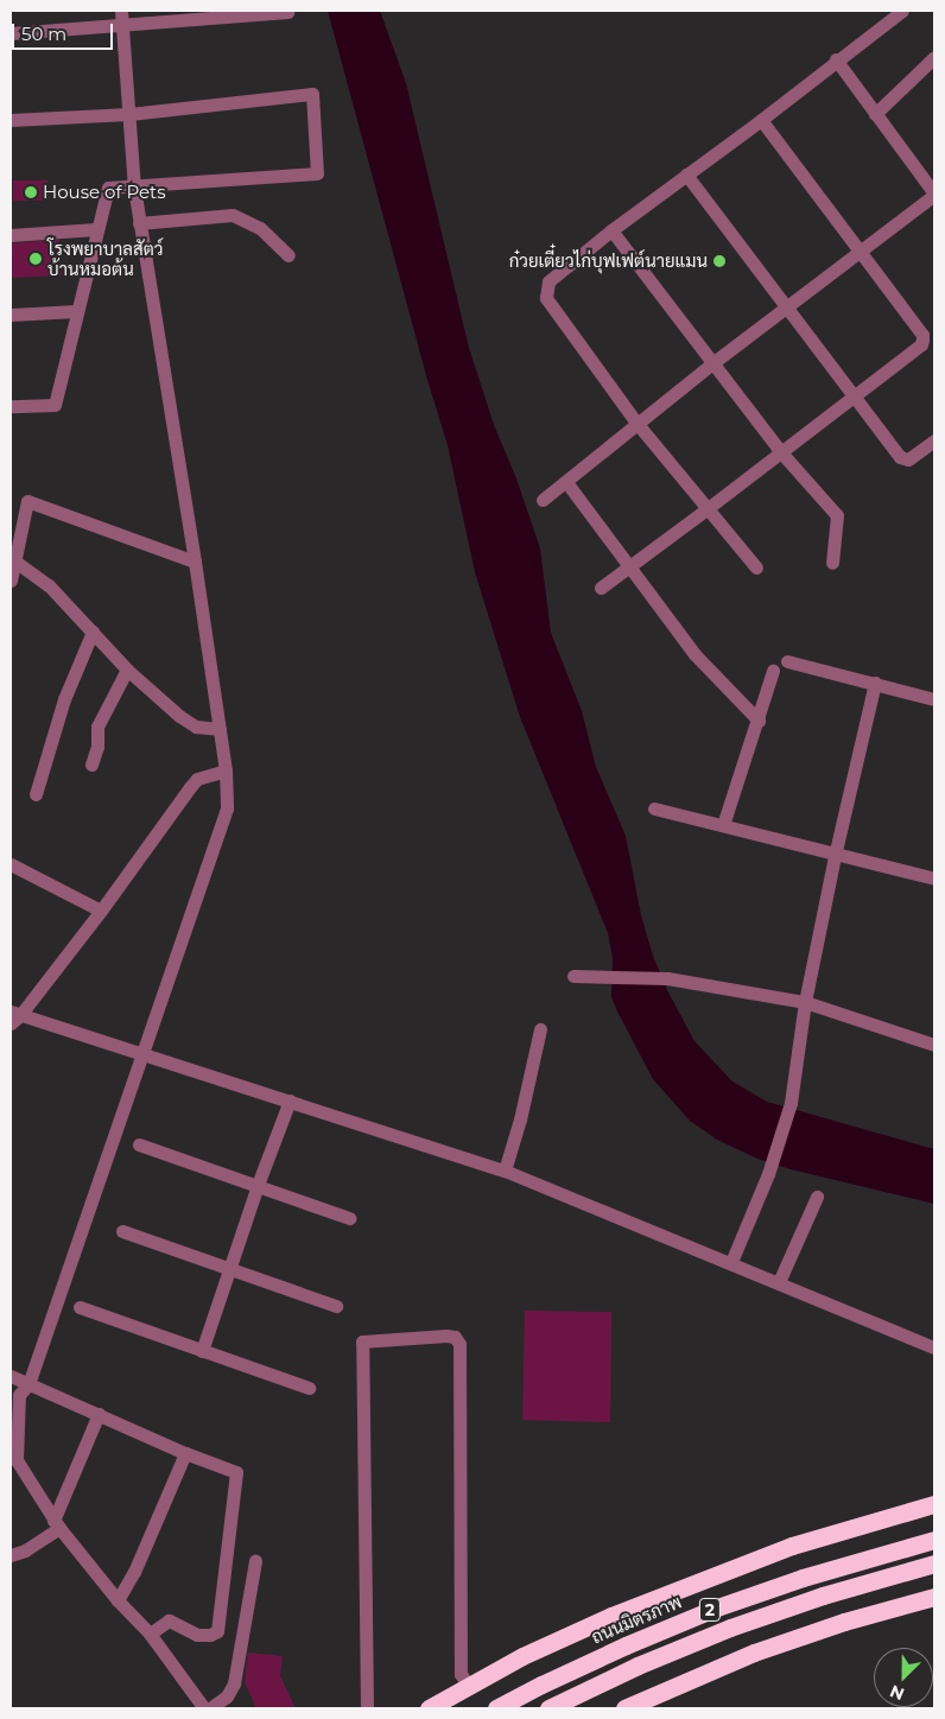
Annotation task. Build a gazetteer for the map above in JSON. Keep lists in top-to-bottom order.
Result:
{
  "streets": {
    "highway": ["2", "ถนนมิตรภาพ"]
  },
  "places": ["House of Pets", "โรงพยาบาลสัตว์ บ้านหมอต้น", "ก๋วยเตี๋ยวไก่บุฟเฟต์นายแมน"],
  "scale_bar": "50 m",
  "north": "bottom left"
}
